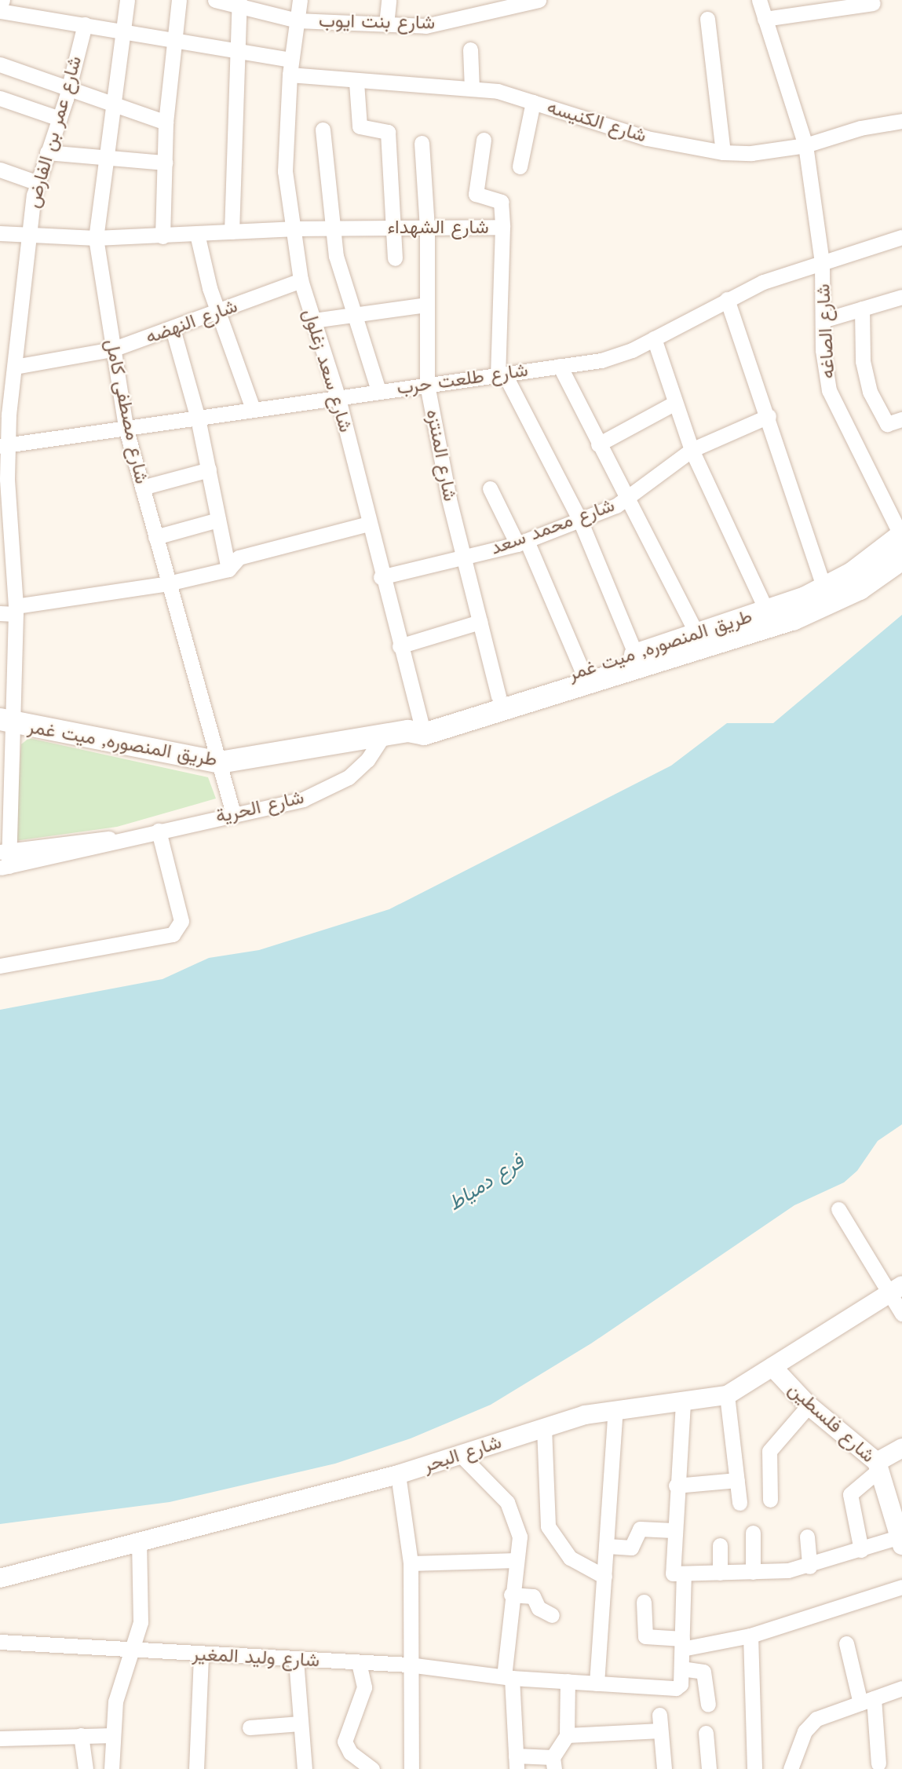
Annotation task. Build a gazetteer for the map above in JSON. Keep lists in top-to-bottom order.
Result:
{
  "streets": {
    "main road": ["طريق المنصوره, ميت غمر"],
    "street": [
      "شارع بنت ايوب",
      "شارع الكنيسه",
      "شارع عمر بن الفارض",
      "شارع الشهداء",
      "شارع النهضه",
      "شارع الصاغه",
      "شارع سعد زغلول",
      "شارع طلعت حرب",
      "شارع مصطفى كامل",
      "شارع المنتزه",
      "شارع محمد سعد",
      "شارع الحرية",
      "شارع فلسطين",
      "شارع البحر",
      "شارع وليد المغير"
    ]
  },
  "crossings": [
    ["شارع بنت ايوب", "شارع سعد زغلول"],
    ["شارع الكنيسه", "شارع عمر بن الفارض"],
    ["شارع الكنيسه", "شارع الصاغه"],
    ["شارع الكنيسه", "شارع سعد زغلول"],
    ["شارع الكنيسه", "شارع مصطفى كامل"],
    ["شارع عمر بن الفارض", "شارع الشهداء"],
    ["شارع عمر بن الفارض", "شارع النهضه"],
    ["شارع عمر بن الفارض", "شارع طلعت حرب"],
    ["شارع عمر بن الفارض", "طريق المنصوره, ميت غمر"],
    ["شارع عمر بن الفارض", "شارع الحرية"],
    ["شارع الشهداء", "شارع سعد زغلول"],
    ["شارع الشهداء", "شارع طلعت حرب"],
    ["شارع الشهداء", "شارع مصطفى كامل"],
    ["شارع الشهداء", "شارع المنتزه"],
    ["شارع النهضه", "شارع سعد زغلول"],
    ["شارع النهضه", "شارع مصطفى كامل"],
    ["شارع الصاغه", "شارع طلعت حرب"],
    ["شارع الصاغه", "طريق المنصوره, ميت غمر"],
    ["شارع سعد زغلول", "شارع طلعت حرب"],
    ["شارع سعد زغلول", "شارع محمد سعد"],
    ["شارع سعد زغلول", "طريق المنصوره, ميت غمر"],
    ["شارع طلعت حرب", "شارع مصطفى كامل"],
    ["شارع طلعت حرب", "شارع المنتزه"],
    ["شارع مصطفى كامل", "طريق المنصوره, ميت غمر"],
    ["شارع مصطفى كامل", "شارع الحرية"],
    ["شارع المنتزه", "شارع محمد سعد"],
    ["شارع المنتزه", "طريق المنصوره, ميت غمر"],
    ["طريق المنصوره, ميت غمر", "شارع الحرية"],
    ["شارع فلسطين", "شارع البحر"]
  ],
  "water": ["فرع دمياط"]
}
